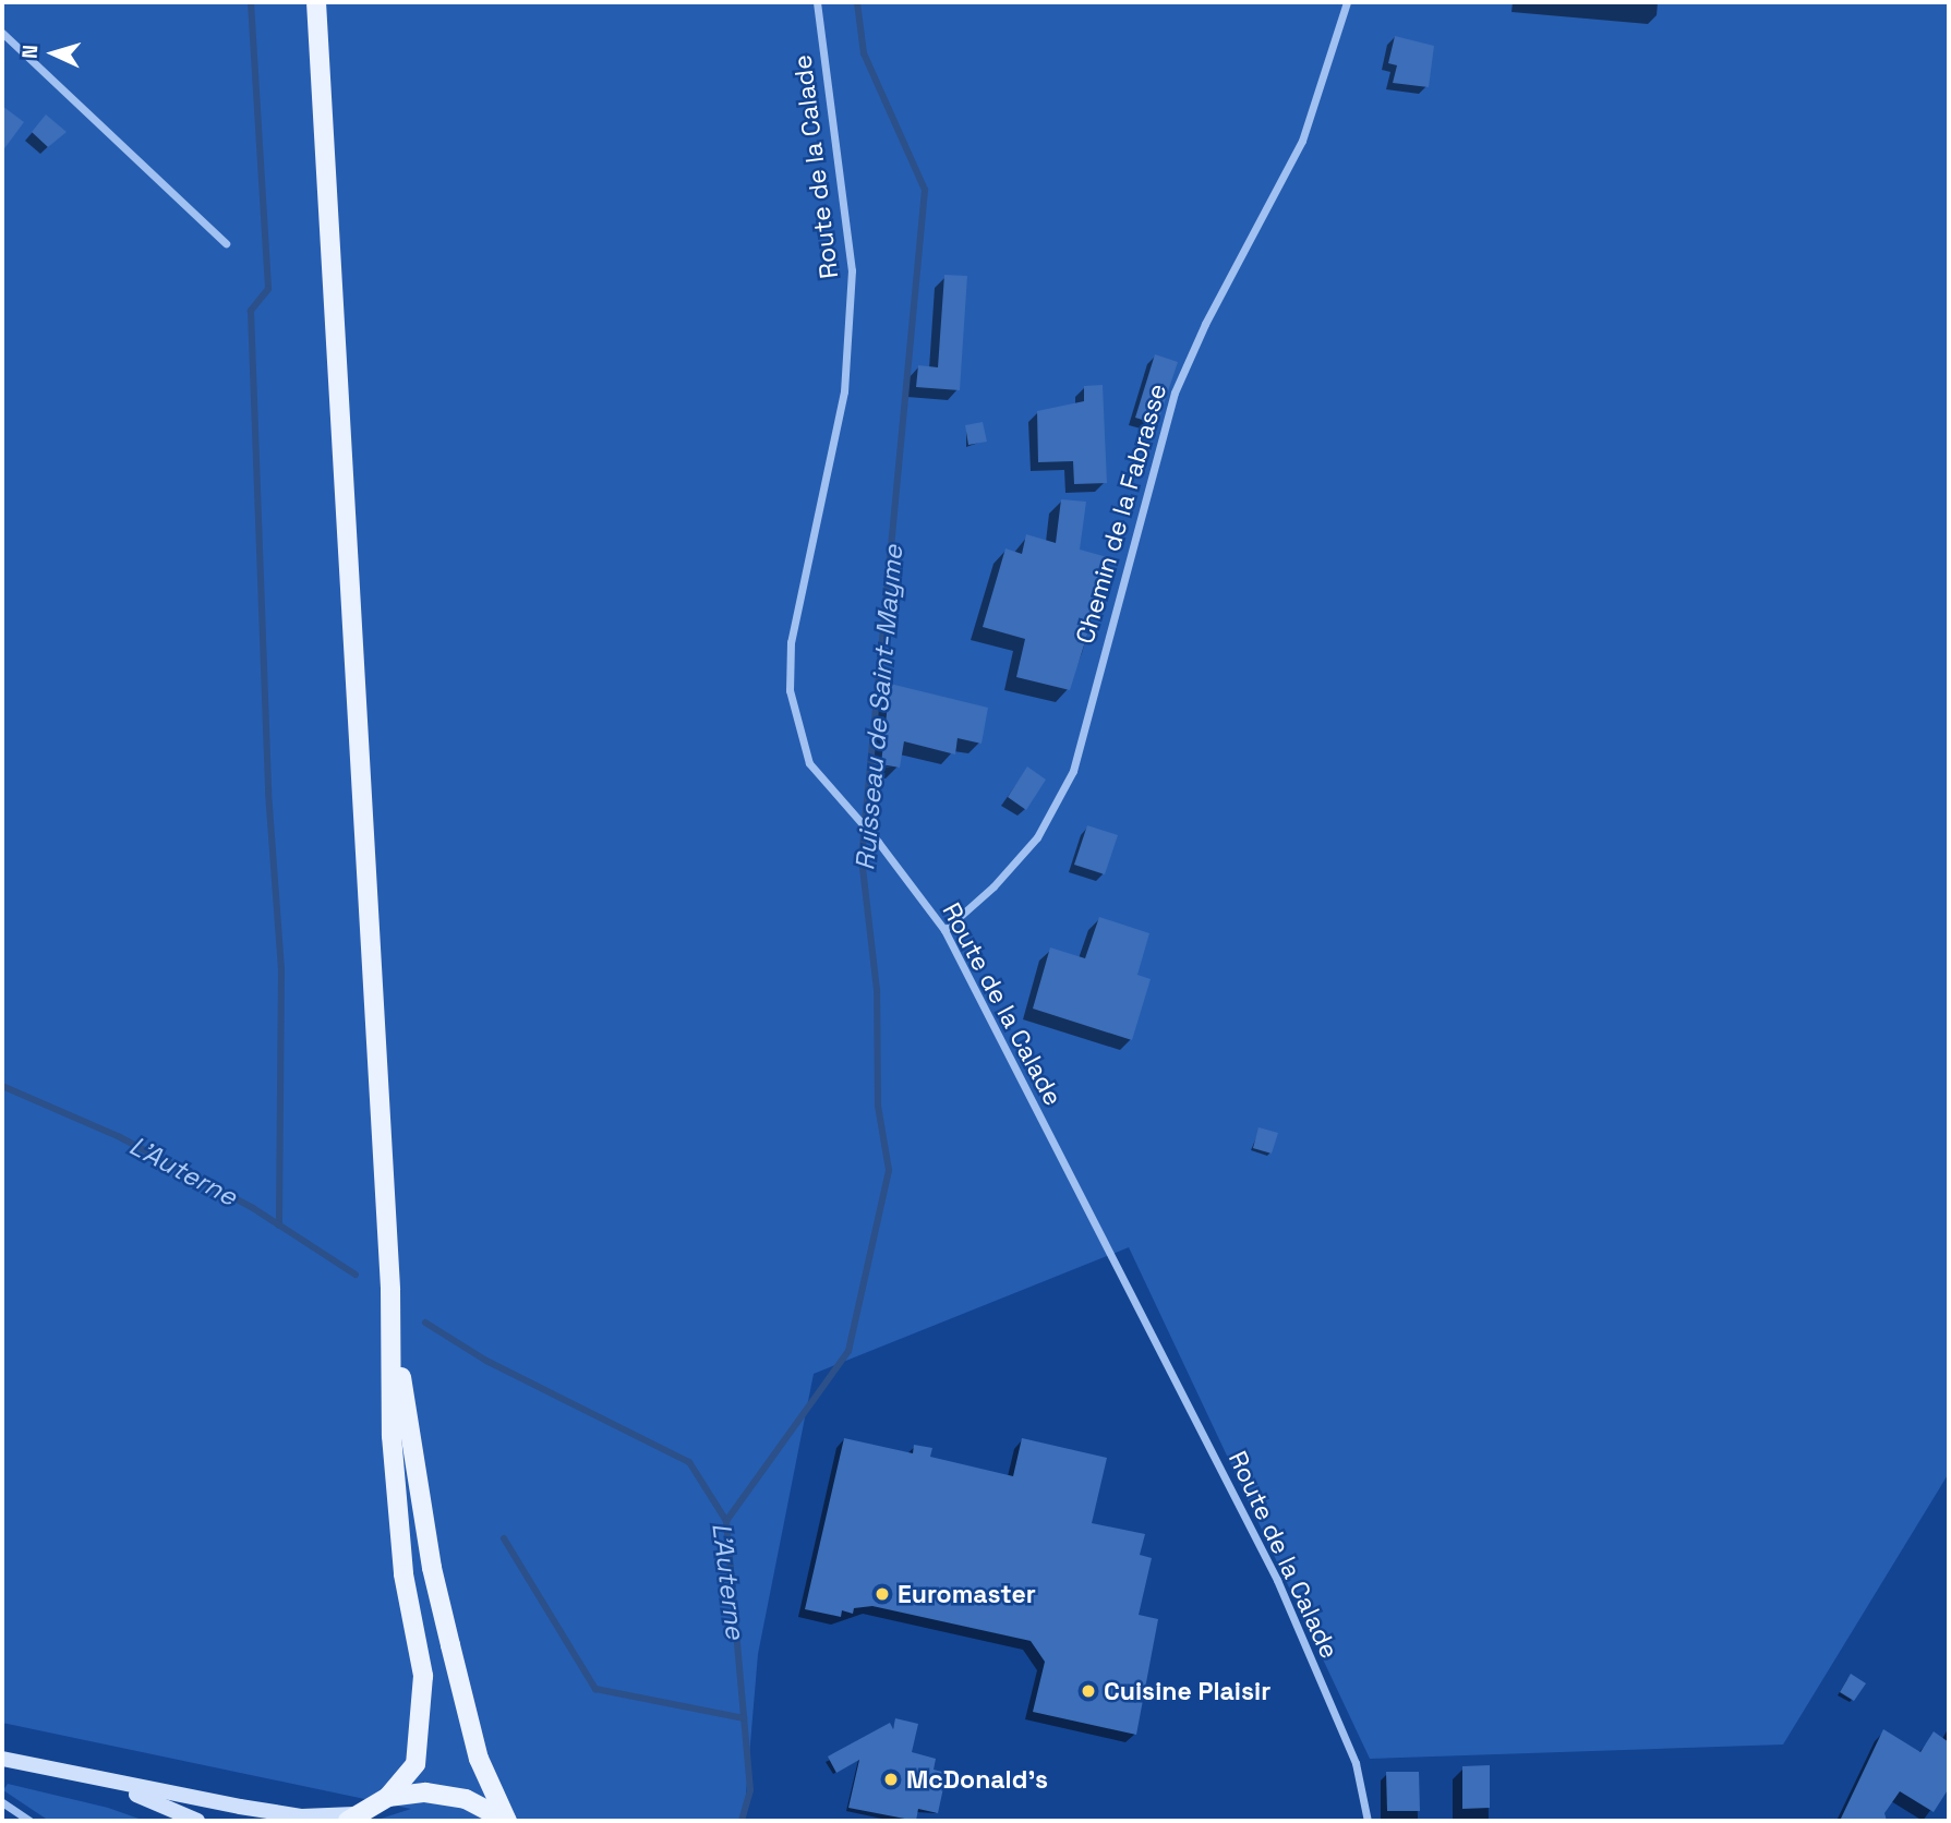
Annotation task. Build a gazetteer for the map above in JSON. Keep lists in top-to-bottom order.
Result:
{
  "streets": {
    "street": ["Route de la Calade", "Chemin de la Fabrasse"]
  },
  "crossings": [
    ["Route de la Calade", "Chemin de la Fabrasse"]
  ],
  "water": ["Ruisseau de Saint-Mayme", "L'Auterne"],
  "places": ["Euromaster", "Cuisine Plaisir", "McDonald's"],
  "north": "left"
}
